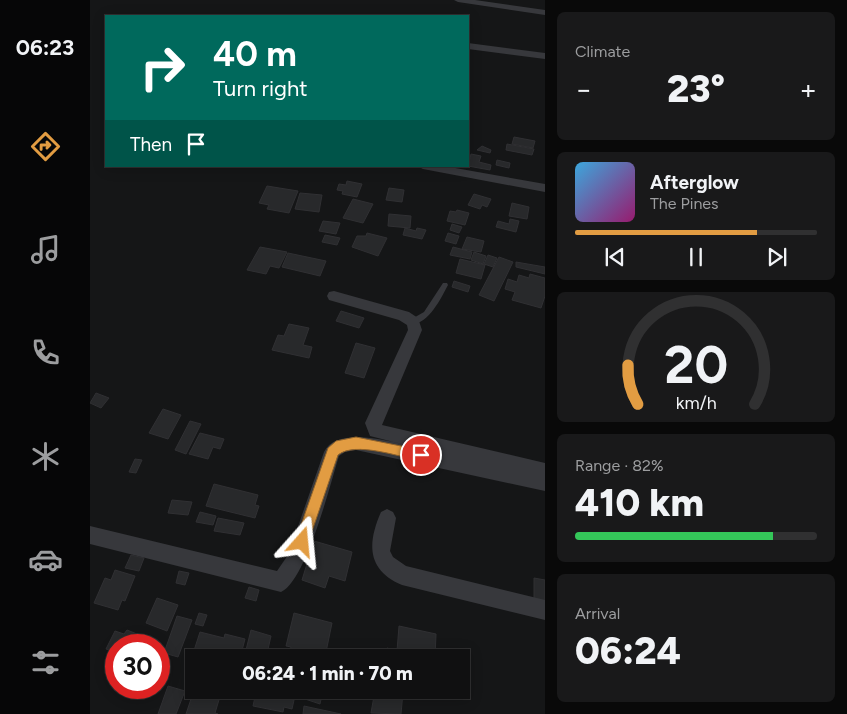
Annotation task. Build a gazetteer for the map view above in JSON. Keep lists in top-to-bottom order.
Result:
{
  "page": {
    "tabs": "06:23",
    "tile": [
      "Climate",
      ["Range · 82%", "410 km"],
      ["Arrival", "06:24"]
    ],
    "turn": ["40 m", "Turn right"],
    "heat": ["−", "23°", "+"],
    "then": "Then",
    "song": ["Afterglow", "The Pines"],
    "limit": "30",
    "trip": "06:24 · 1 min · 70 m",
    "gauge": ["20", "km/h"]
  }
}
